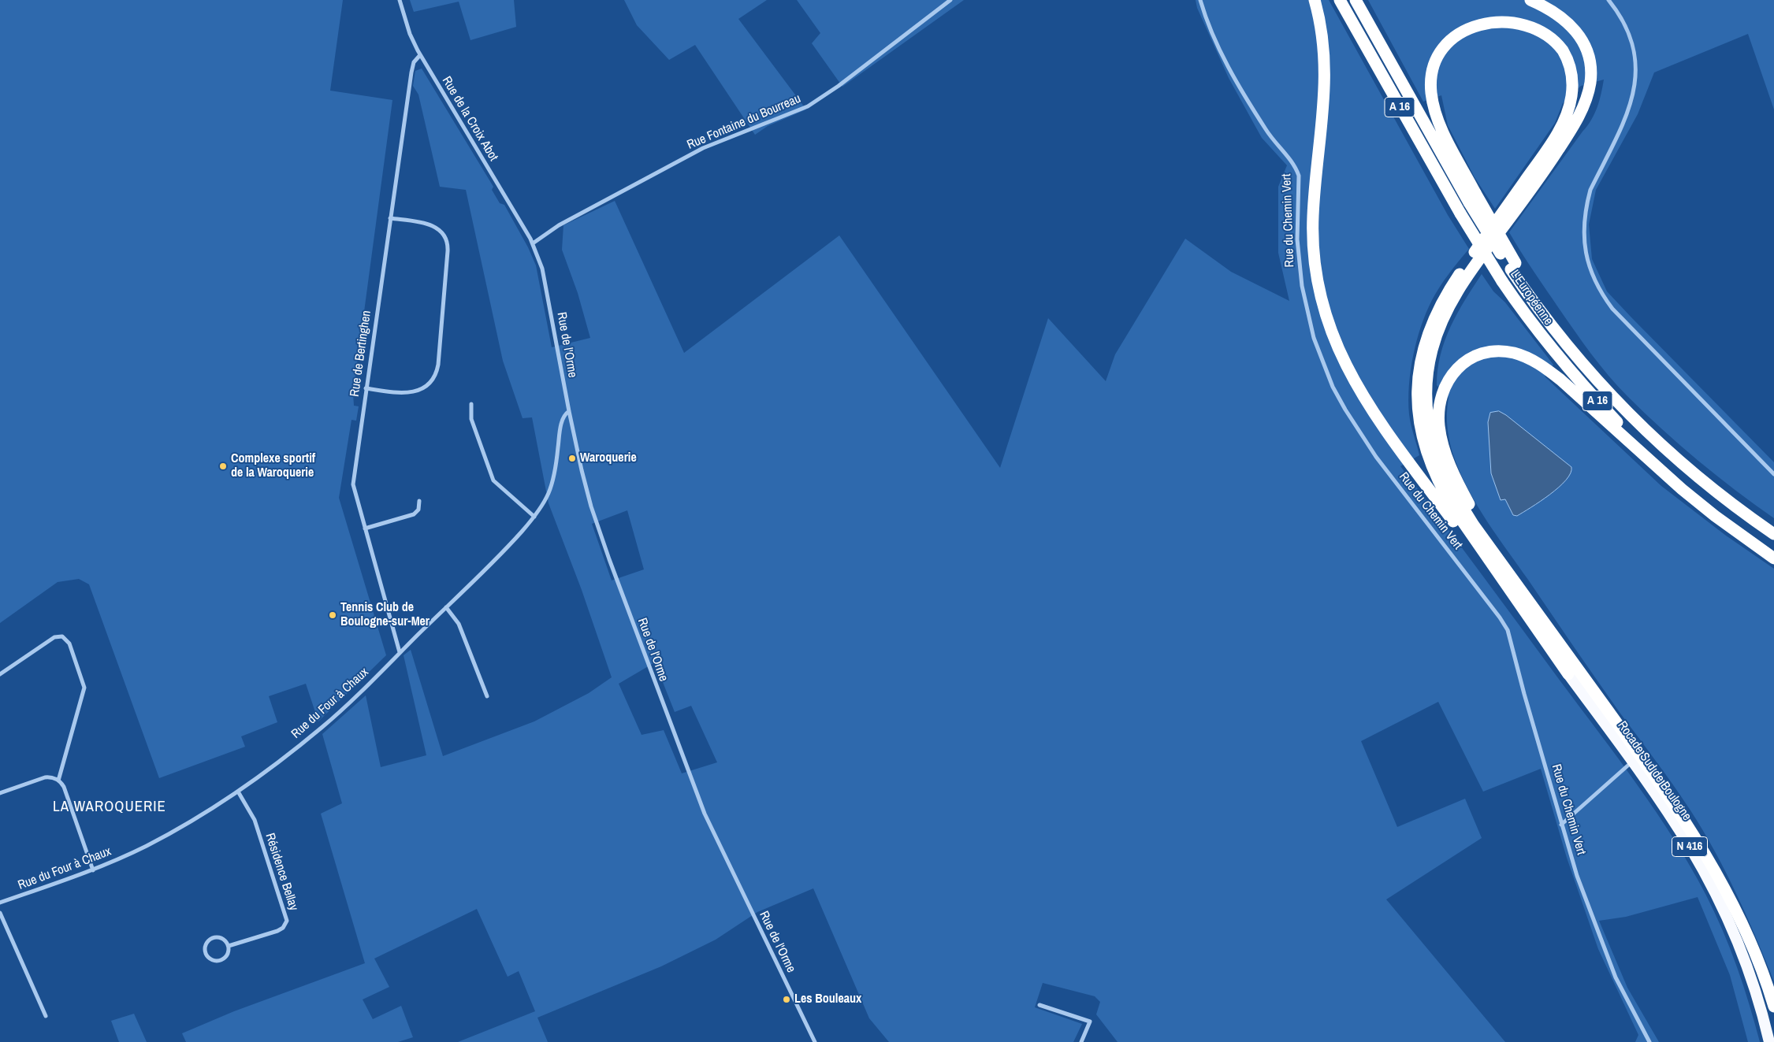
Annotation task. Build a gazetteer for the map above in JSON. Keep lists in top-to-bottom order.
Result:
{
  "streets": {
    "highway": [
      "A 16",
      "L'Européenne",
      "Rocade Sud de Boulogne",
      "N 416"
    ],
    "street": [
      "Rue de la Croix Abot",
      "Rue Fontaine du Bourreau",
      "Rue du Chemin Vert",
      "Rue de l'Orme",
      "Rue de Bertinghen",
      "Rue du Four à Chaux",
      "Résidence Bellay"
    ]
  },
  "crossings": [
    ["Rue de la Croix Abot", "Rue Fontaine du Bourreau"],
    ["Rue de la Croix Abot", "Rue de l'Orme"],
    ["Rue de la Croix Abot", "Rue de Bertinghen"],
    ["Rue Fontaine du Bourreau", "Rue de l'Orme"],
    ["Rue de l'Orme", "Rue du Four à Chaux"],
    ["Rue de Bertinghen", "Rue du Four à Chaux"],
    ["Rue du Four à Chaux", "Résidence Bellay"]
  ],
  "districts": ["LA WAROQUERIE"],
  "places": [
    "Waroquerie",
    "Complexe sportif de la Waroquerie",
    "Tennis Club de Boulogne-sur-Mer",
    "Les Bouleaux"
  ]
}
